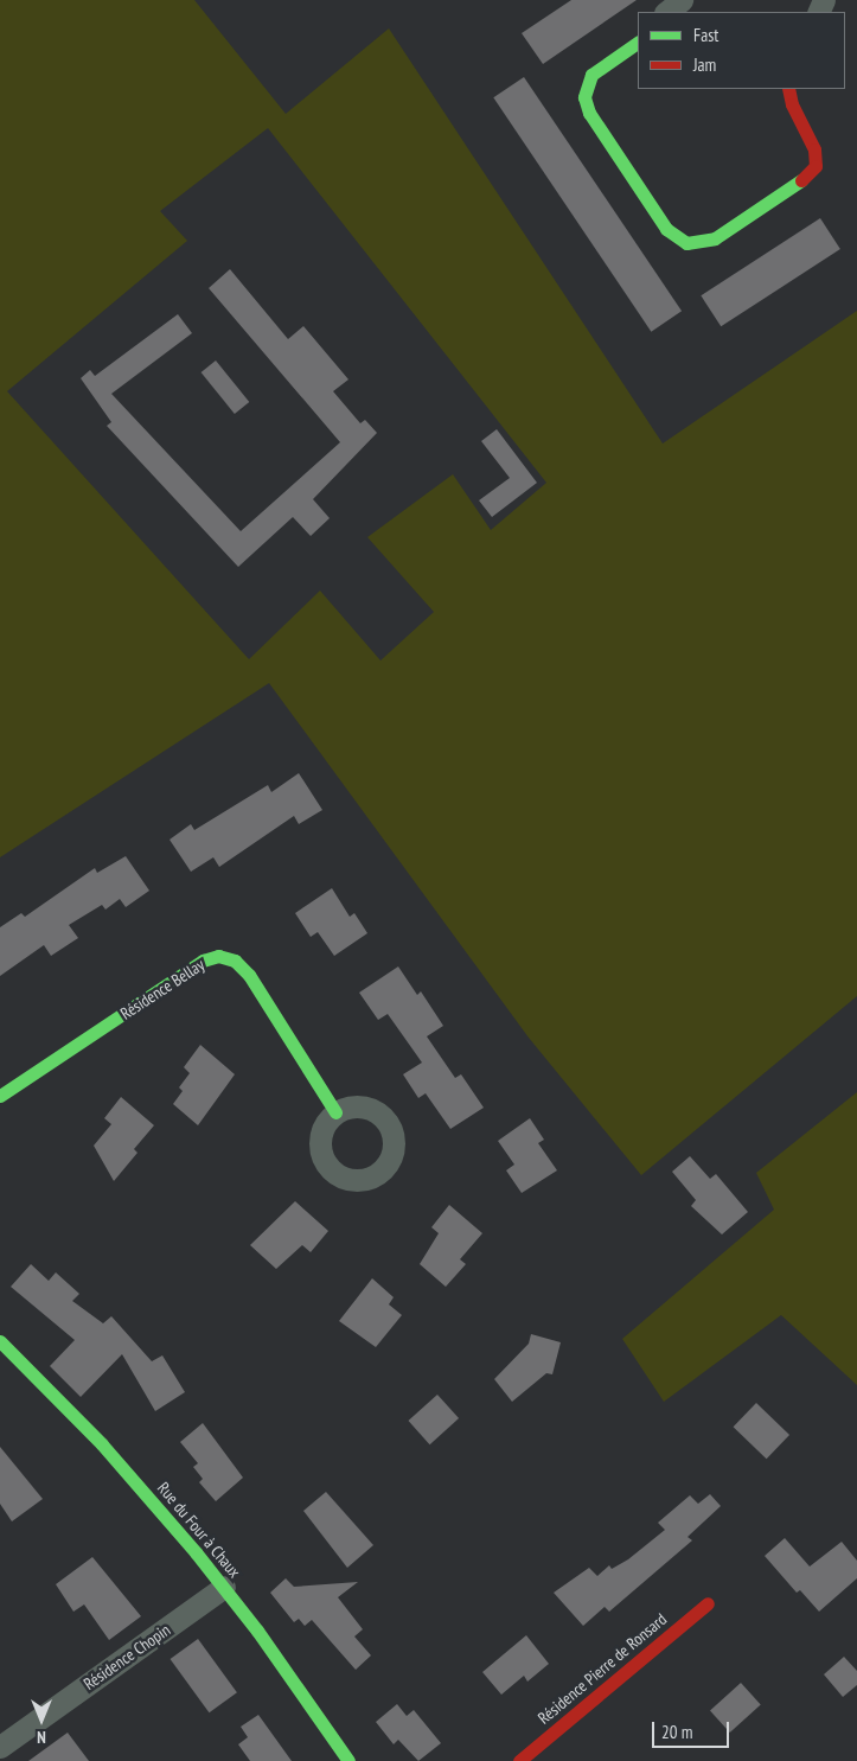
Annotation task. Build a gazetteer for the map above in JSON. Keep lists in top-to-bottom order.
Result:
{
  "streets": {
    "street": [
      "Résidence Bellay",
      "Rue du Four à Chaux",
      "Résidence Chopin",
      "Résidence Pierre de Ronsard"
    ]
  },
  "crossings": [
    ["Rue du Four à Chaux", "Résidence Chopin"]
  ],
  "legend": ["Fast", "Jam"],
  "scale_bar": "20 m",
  "north": "bottom"
}
